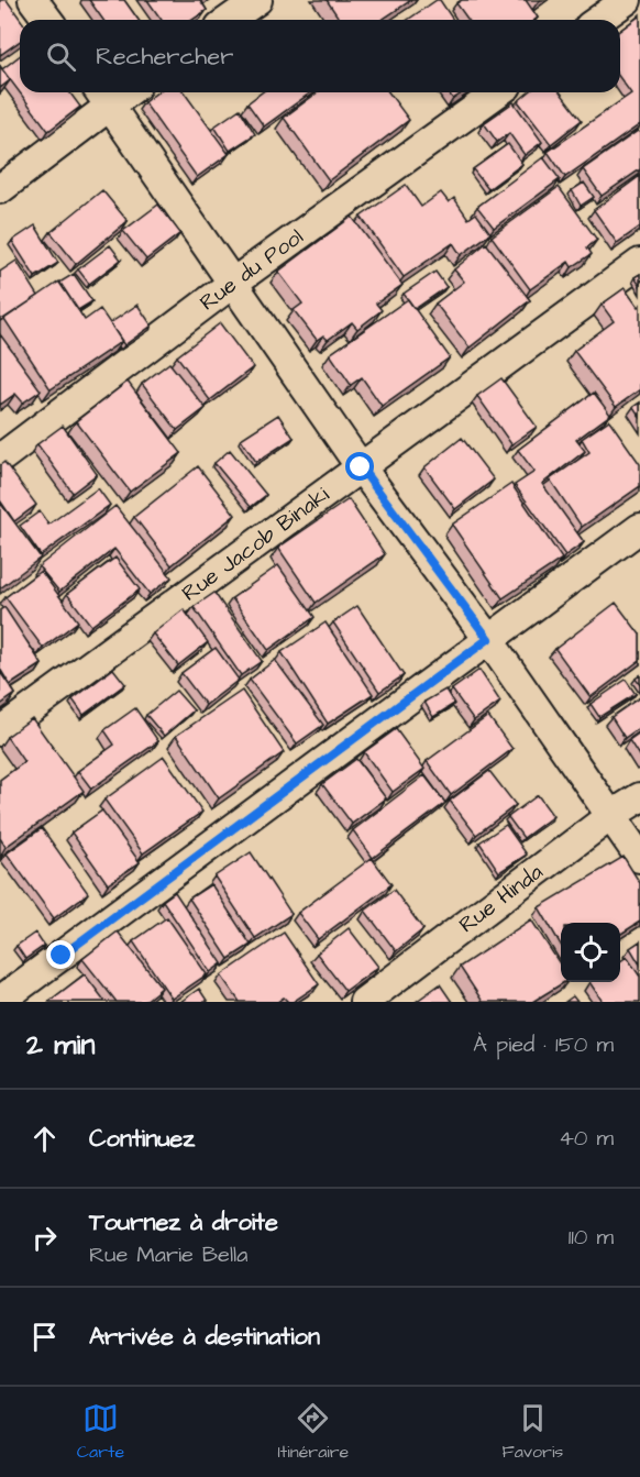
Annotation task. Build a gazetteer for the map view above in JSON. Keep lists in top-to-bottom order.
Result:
{
  "streets": {
    "street": ["Rue du Pool", "Rue Jacob Binaki", "Rue Hinda"]
  },
  "page": {
    "search": "Rechercher",
    "heading": ["2 min", "À pied · 150 m"],
    "list": [
      ["Continuez", "40 m"],
      ["Tournez à droite", "Rue Marie Bella", "110 m"],
      "Arrivée à destination"
    ],
    "nav": ["Carte", "Itinéraire", "Favoris"]
  }
}
